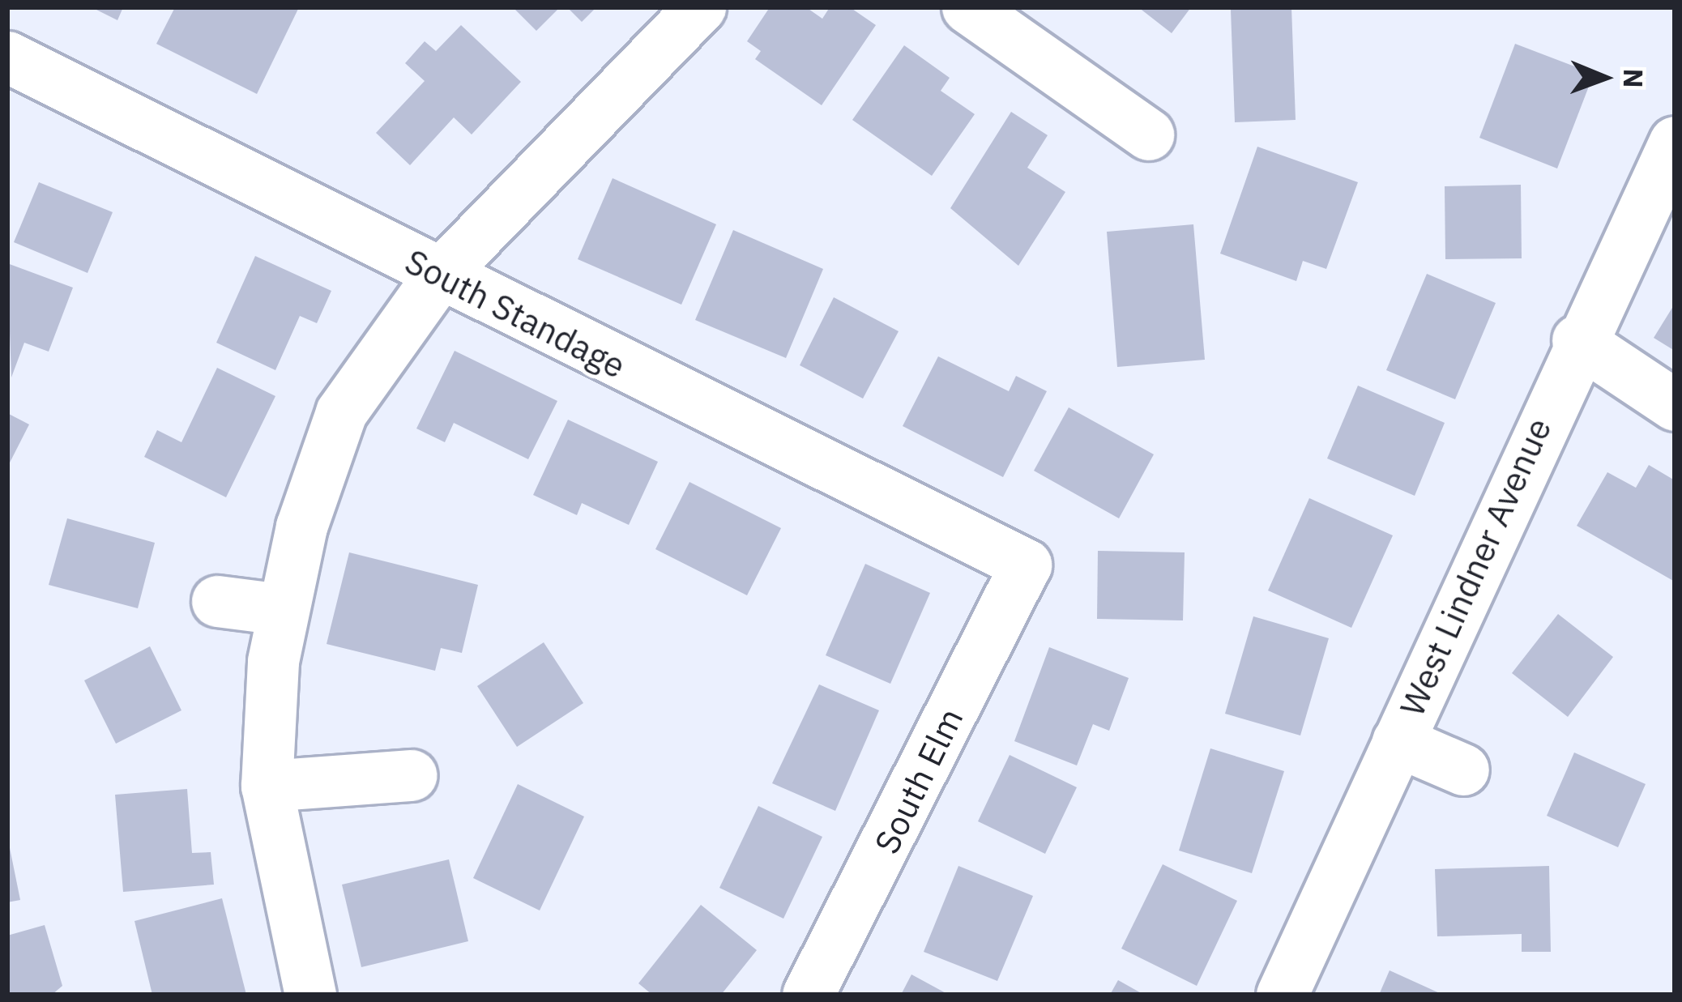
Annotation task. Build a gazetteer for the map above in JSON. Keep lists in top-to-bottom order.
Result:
{
  "streets": {
    "street": ["South Standage", "West Lindner Avenue", "South Elm"]
  },
  "crossings": [
    ["South Standage", "South Elm"]
  ],
  "north": "right"
}
